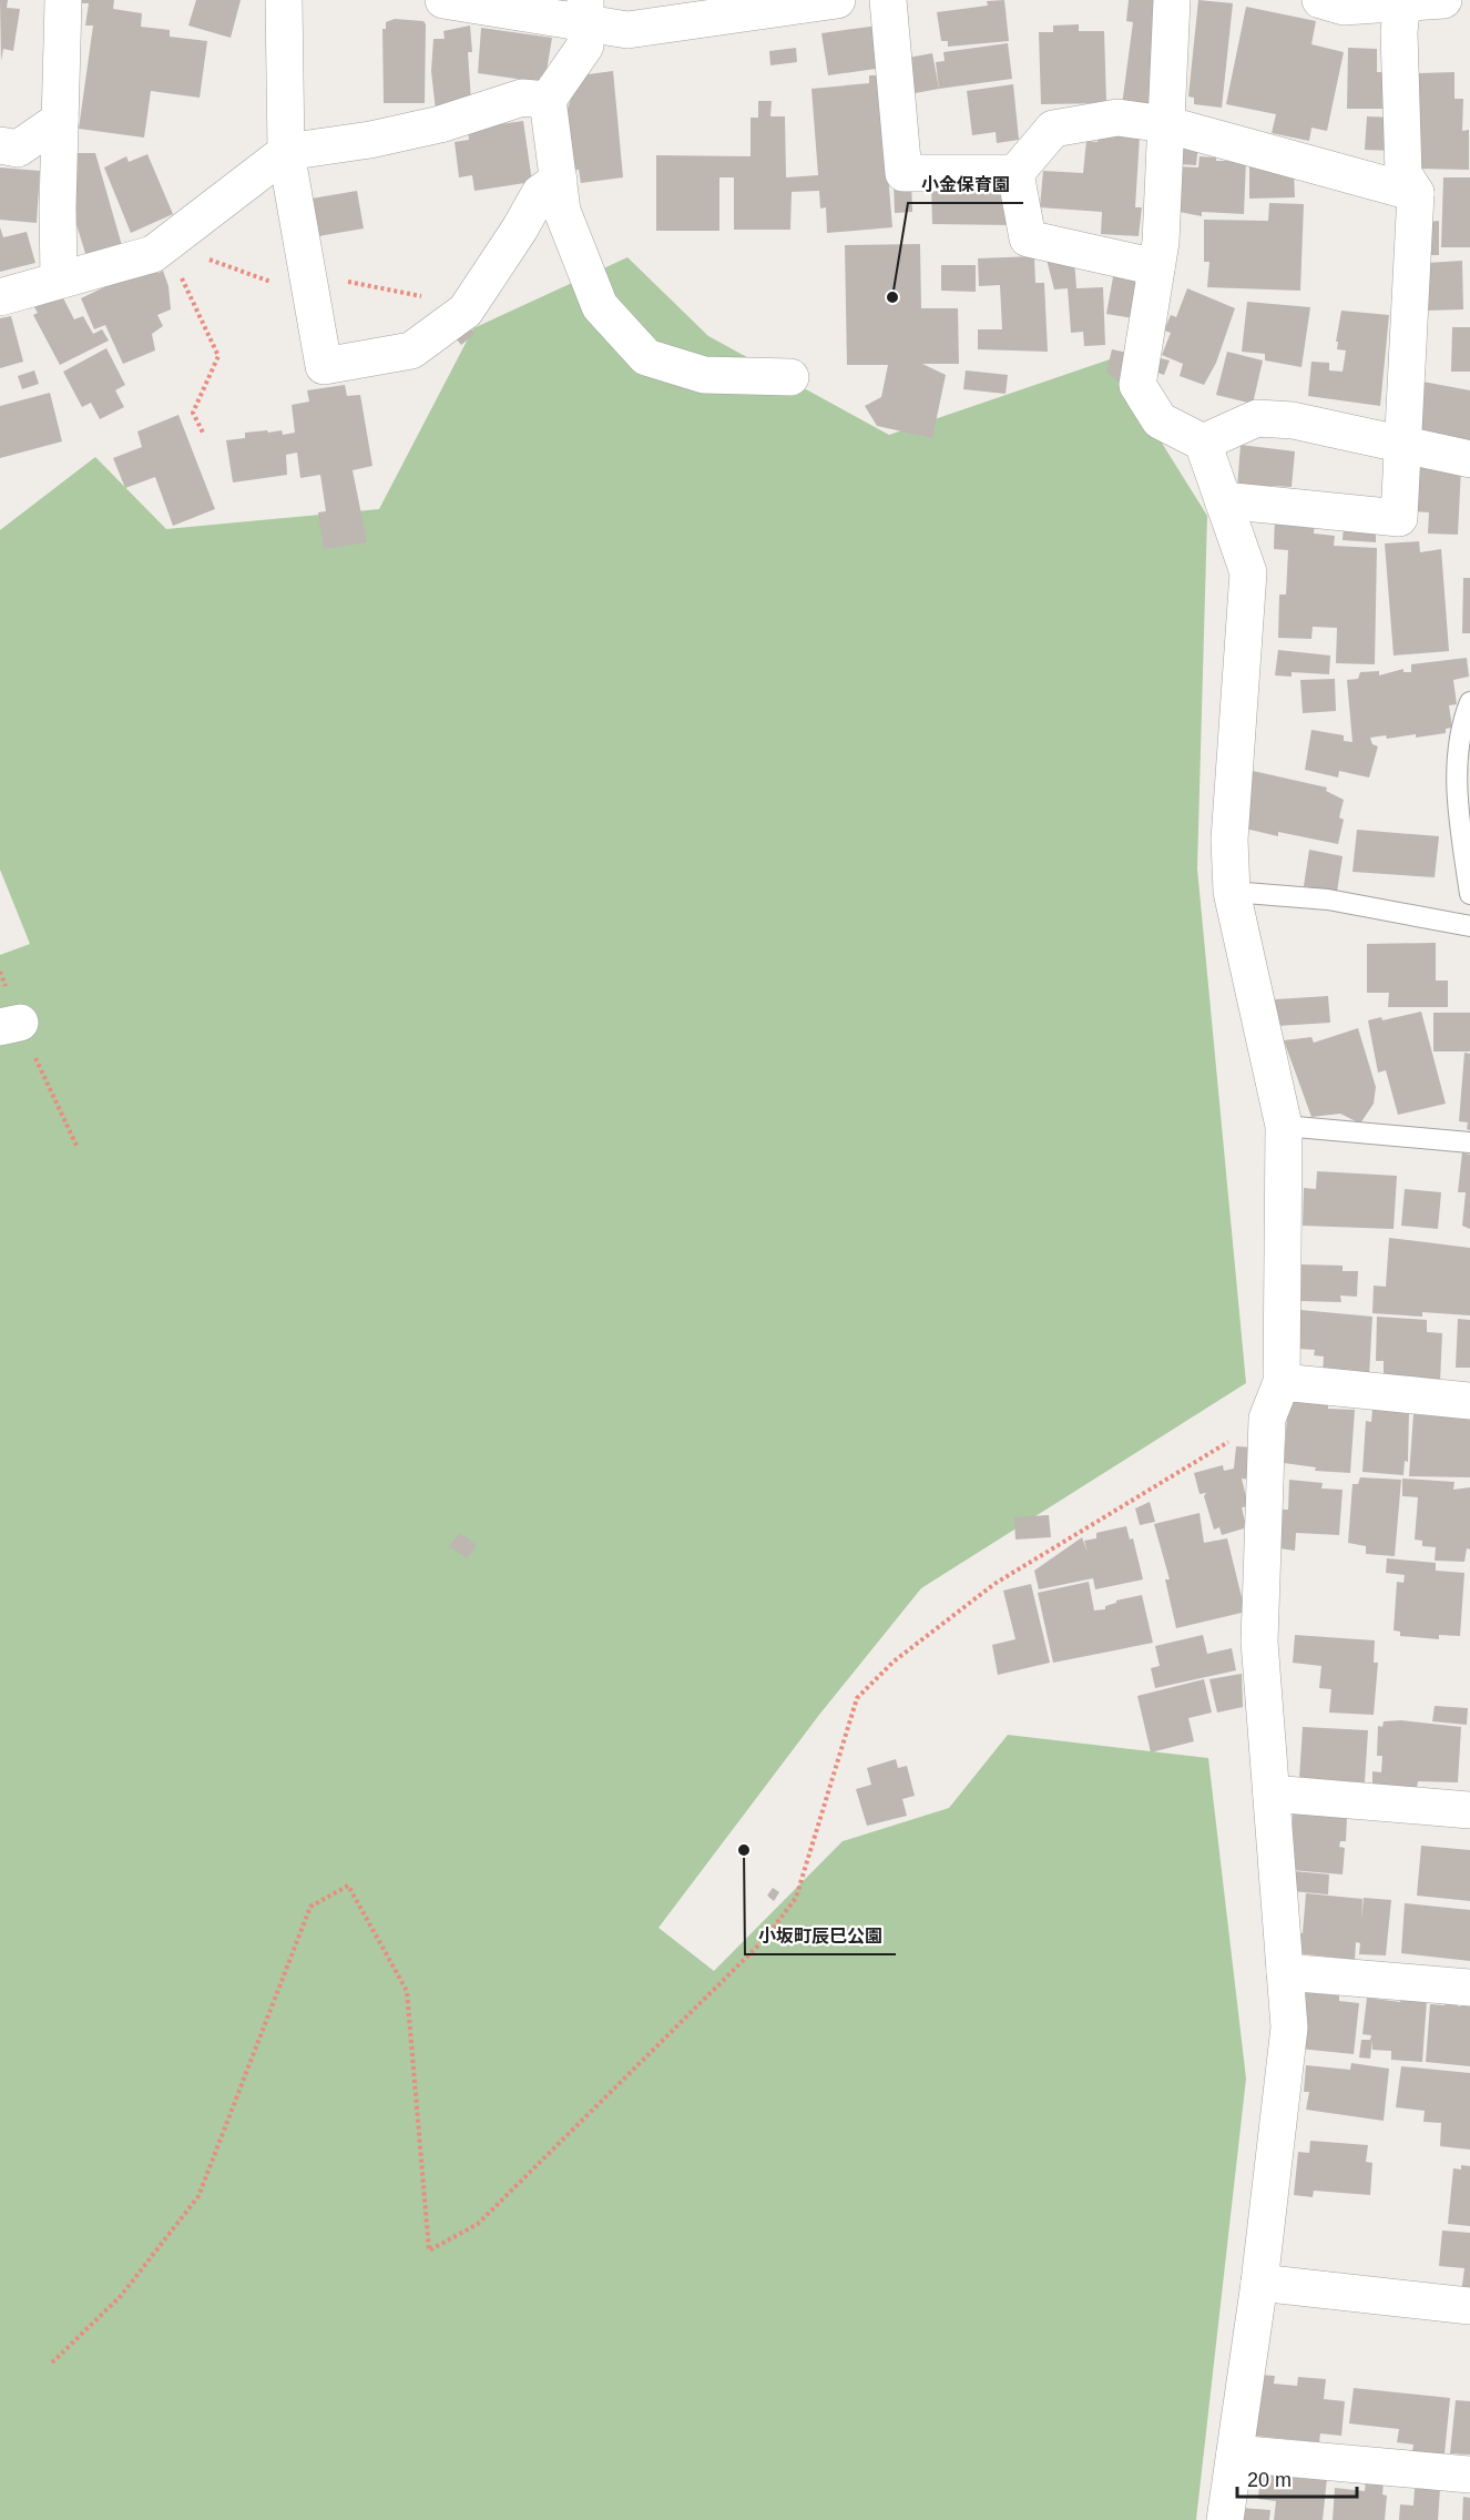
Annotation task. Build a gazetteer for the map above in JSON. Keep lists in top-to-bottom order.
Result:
{
  "places": ["小金保育園", "小坂町辰巳公園"],
  "scale_bar": "20 m"
}
